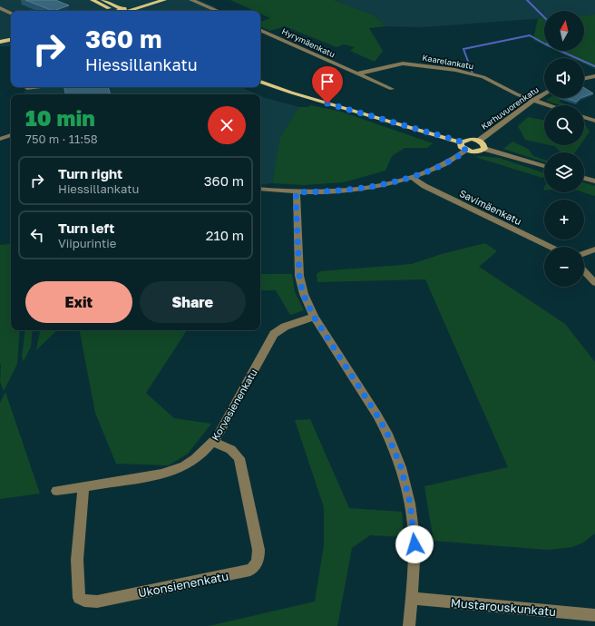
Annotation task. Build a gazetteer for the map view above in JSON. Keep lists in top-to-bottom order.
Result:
{
  "streets": {
    "street": [
      "Hyrymäenkatu",
      "Kaarelankatu",
      "Karhuvuorenkatu",
      "Savimäenkatu",
      "Korvasienenkatu",
      "Ukonsienenkatu",
      "Mustarouskunkatu"
    ]
  },
  "crossings": [
    ["Hyrymäenkatu", "Kaarelankatu"],
    ["Kaarelankatu", "Karhuvuorenkatu"],
    ["Korvasienenkatu", "Ukonsienenkatu"]
  ],
  "north": "top",
  "page": {
    "map_buttons": ["+", "−"],
    "turn": ["360 m", "Hiessillankatu"],
    "heading": ["10 min", "750 m · 11:58"],
    "list": [
      {
        "name": "Turn right",
        "note": "Hiessillankatu",
        "value": "360 m"
      },
      {
        "name": "Turn left",
        "note": "Viipurintie",
        "value": "210 m"
      }
    ],
    "buttons": ["Exit", "Share"]
  }
}
